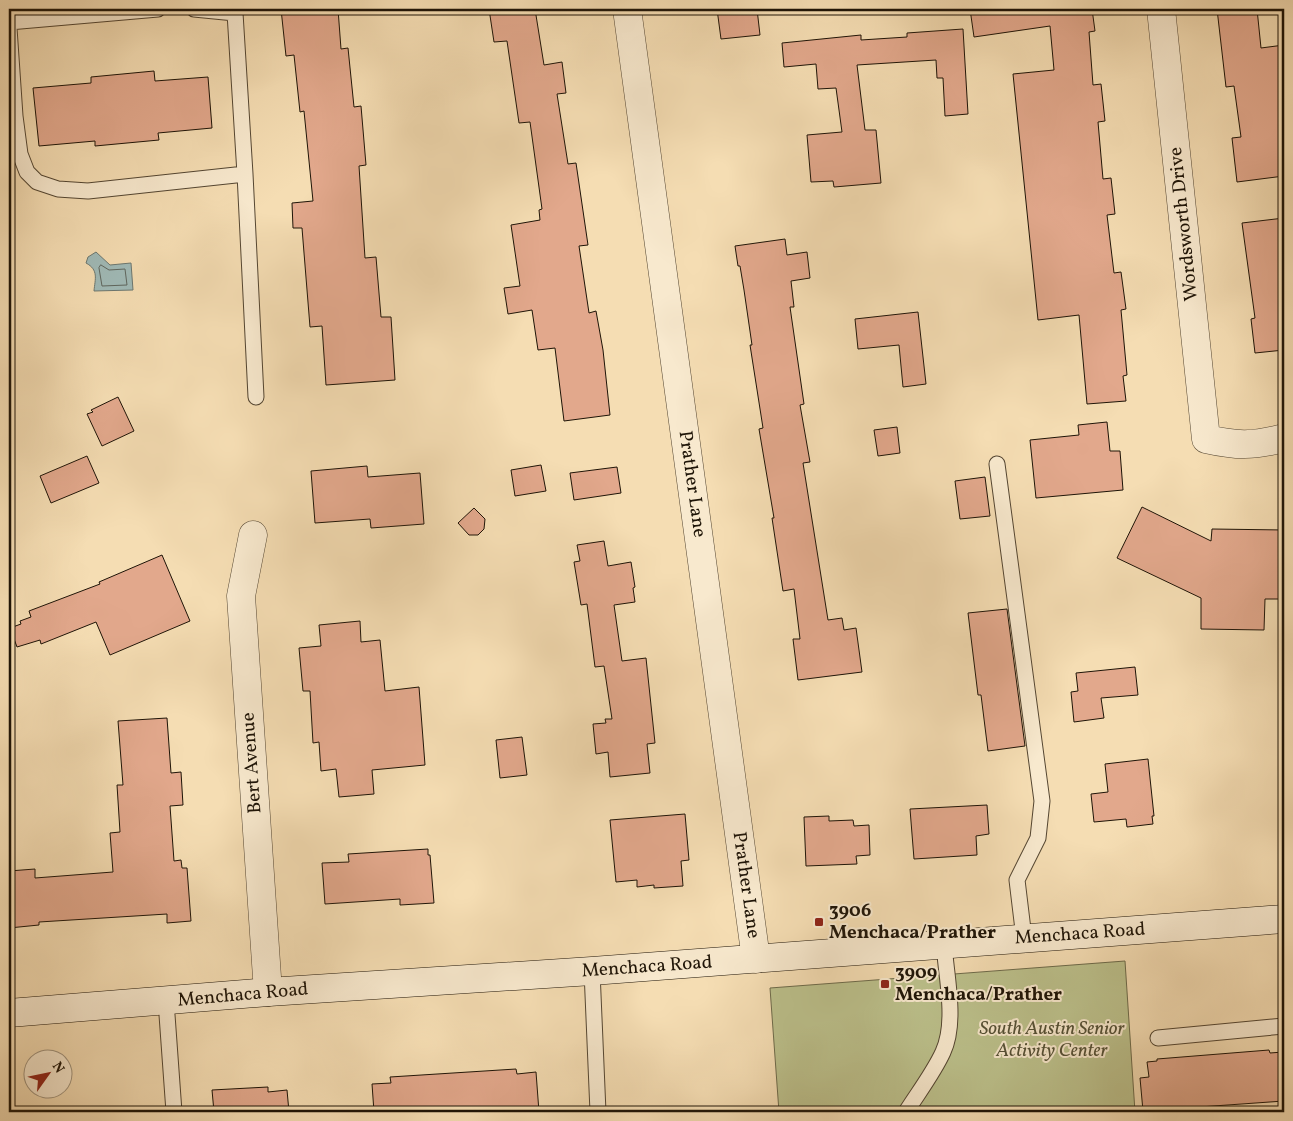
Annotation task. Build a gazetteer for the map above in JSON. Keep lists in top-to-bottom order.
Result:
{
  "streets": {
    "street": [
      "Wordsworth Drive",
      "Prather Lane",
      "Bert Avenue",
      "Menchaca Road"
    ]
  },
  "crossings": [
    ["Prather Lane", "Menchaca Road"],
    ["Bert Avenue", "Menchaca Road"]
  ],
  "parks": ["South Austin Senior Activity Center"],
  "places": {
    "transit": ["3906 Menchaca/Prather", "3909 Menchaca/Prather"]
  },
  "north": "top right"
}
